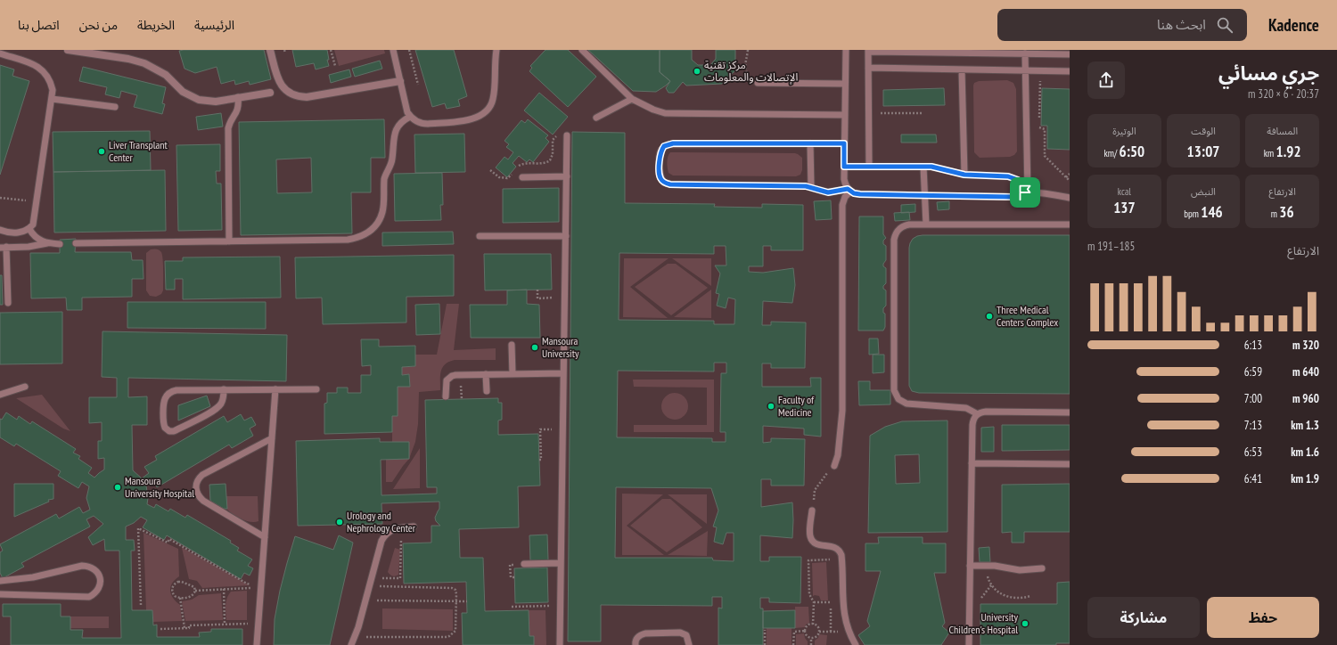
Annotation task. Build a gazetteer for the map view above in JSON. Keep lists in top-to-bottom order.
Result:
{
  "places": [
    "مركز تقنية الإتصالات والمعلومات",
    "Liver Transplant Center",
    "Three Medical Centers Complex",
    "Mansoura University",
    "Faculty of Medicine",
    "Mansoura University Hospital",
    "Urology and Nephrology Center",
    "University Children's Hospital"
  ],
  "page": {
    "header": "Kadence",
    "search": "ابحث هنا",
    "nav": [
      "الرئيسية",
      "الخريطة",
      "من نحن",
      "اتصل بنا"
    ],
    "heading": ["جري مسائي", "20:37 · 6 × 320 m"],
    "stats": [
      ["المسافة", "1.92 km"],
      ["الوقت", "13:07"],
      ["الوتيرة", "6:50 /km"],
      ["الارتفاع", "36 m"],
      ["النبض", "146 bpm"],
      ["kcal", "137"]
    ],
    "chart": ["الارتفاع", "185–191 m"],
    "list": [
      {
        "name": "320 m",
        "note": "6:13"
      },
      {
        "name": "640 m",
        "note": "6:59"
      },
      {
        "name": "960 m",
        "note": "7:00"
      },
      {
        "name": "1.3 km",
        "note": "7:13"
      },
      {
        "name": "1.6 km",
        "note": "6:53"
      },
      {
        "name": "1.9 km",
        "note": "6:41"
      }
    ],
    "buttons": ["حفظ", "مشاركة"]
  }
}
